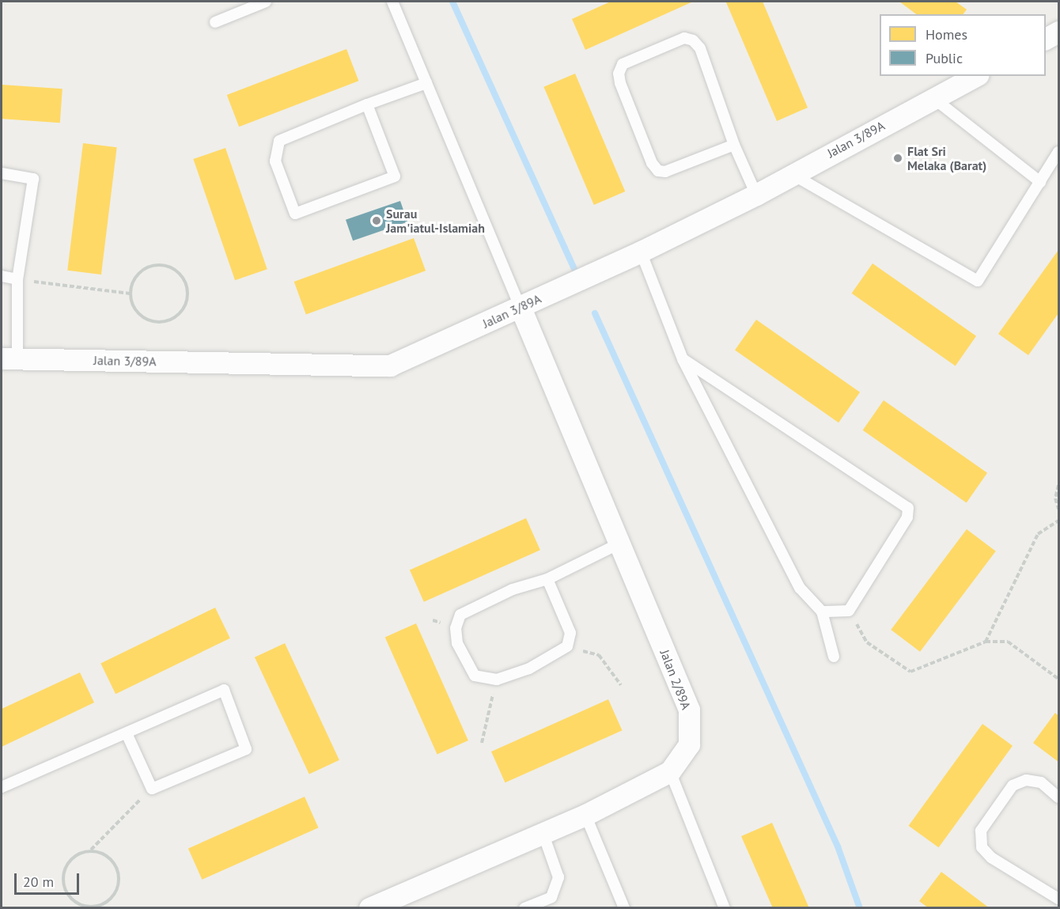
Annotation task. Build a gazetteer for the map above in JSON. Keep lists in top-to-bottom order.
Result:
{
  "streets": {
    "street": ["Jalan 3/89A", "Jalan 2/89A"]
  },
  "crossings": [
    ["Jalan 3/89A", "Jalan 2/89A"]
  ],
  "places": ["Flat Sri Melaka (Barat)", "Surau Jam'iatul-Islamiah"],
  "legend": ["Homes", "Public"],
  "scale_bar": "20 m"
}
